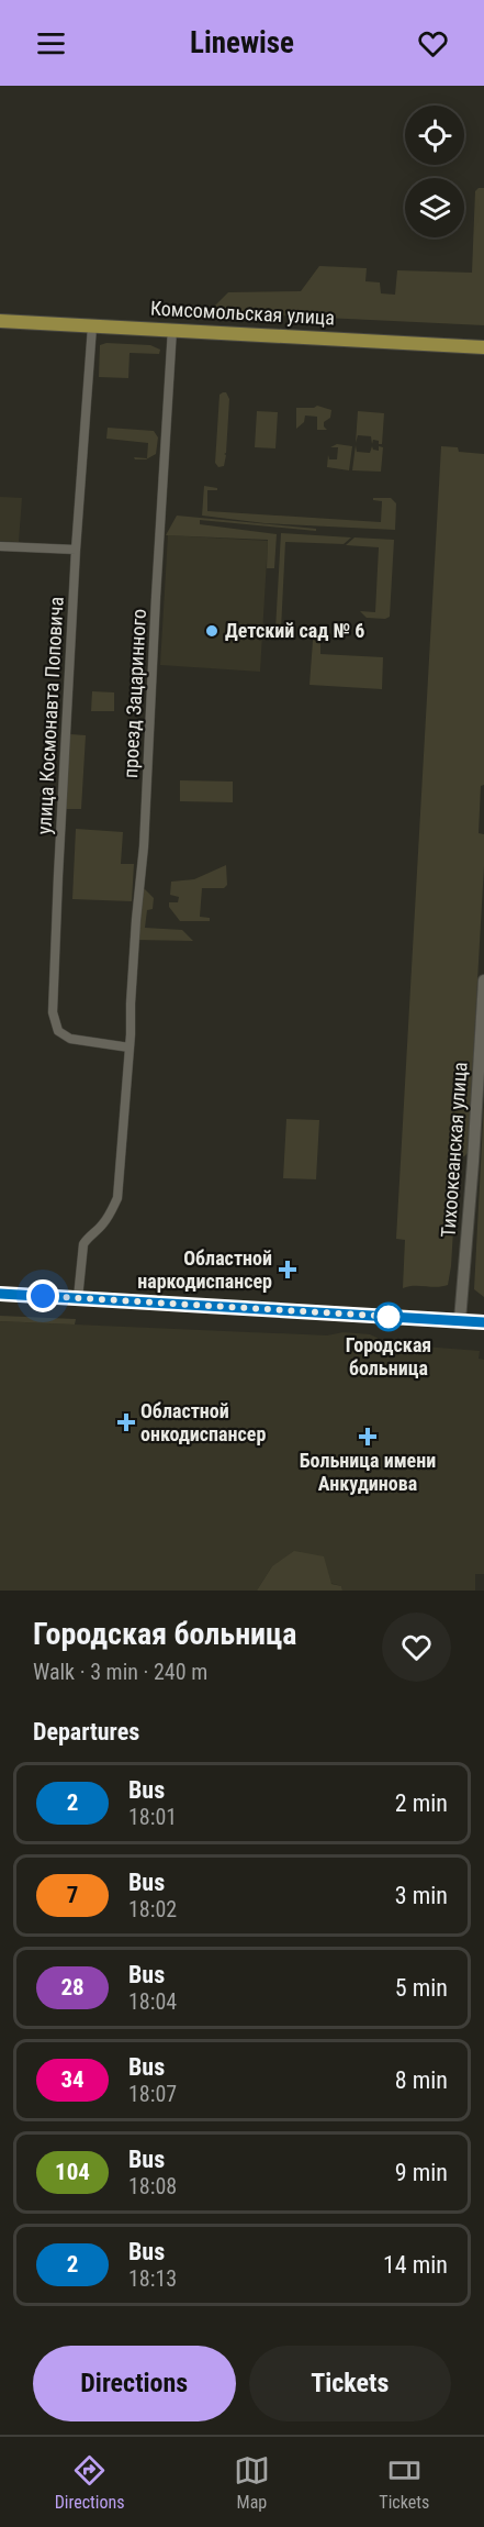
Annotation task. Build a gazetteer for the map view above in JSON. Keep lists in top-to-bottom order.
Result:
{
  "streets": {
    "main road": ["Комсомольская улица", "Тихоокеанская улица"],
    "street": ["проезд Зацаринного", "улица Космонавта Поповича"]
  },
  "crossings": [
    ["Комсомольская улица", "проезд Зацаринного"],
    ["Комсомольская улица", "улица Космонавта Поповича"],
    ["проезд Зацаринного", "улица Космонавта Поповича"]
  ],
  "places": {
    "other": ["Детский сад № 6", "Городская больница"],
    "health": ["Областной наркодиспансер", "Областной онкодиспансер", "Больница имени Анкудинова"]
  },
  "lines": ["bus line 2"],
  "page": {
    "header": "Linewise",
    "heading": [
      ["Городская больница", "Walk · 3 min · 240 m"],
      "Departures"
    ],
    "list": [
      {
        "mark": "2",
        "name": "Bus",
        "note": "18:01",
        "value": "2 min"
      },
      {
        "mark": "7",
        "name": "Bus",
        "note": "18:02",
        "value": "3 min"
      },
      {
        "mark": "28",
        "name": "Bus",
        "note": "18:04",
        "value": "5 min"
      },
      {
        "mark": "34",
        "name": "Bus",
        "note": "18:07",
        "value": "8 min"
      },
      {
        "mark": "104",
        "name": "Bus",
        "note": "18:08",
        "value": "9 min"
      },
      {
        "mark": "2",
        "name": "Bus",
        "note": "18:13",
        "value": "14 min"
      }
    ],
    "buttons": ["Directions", "Tickets"],
    "tabs": ["Directions", "Map", "Tickets"]
  }
}
